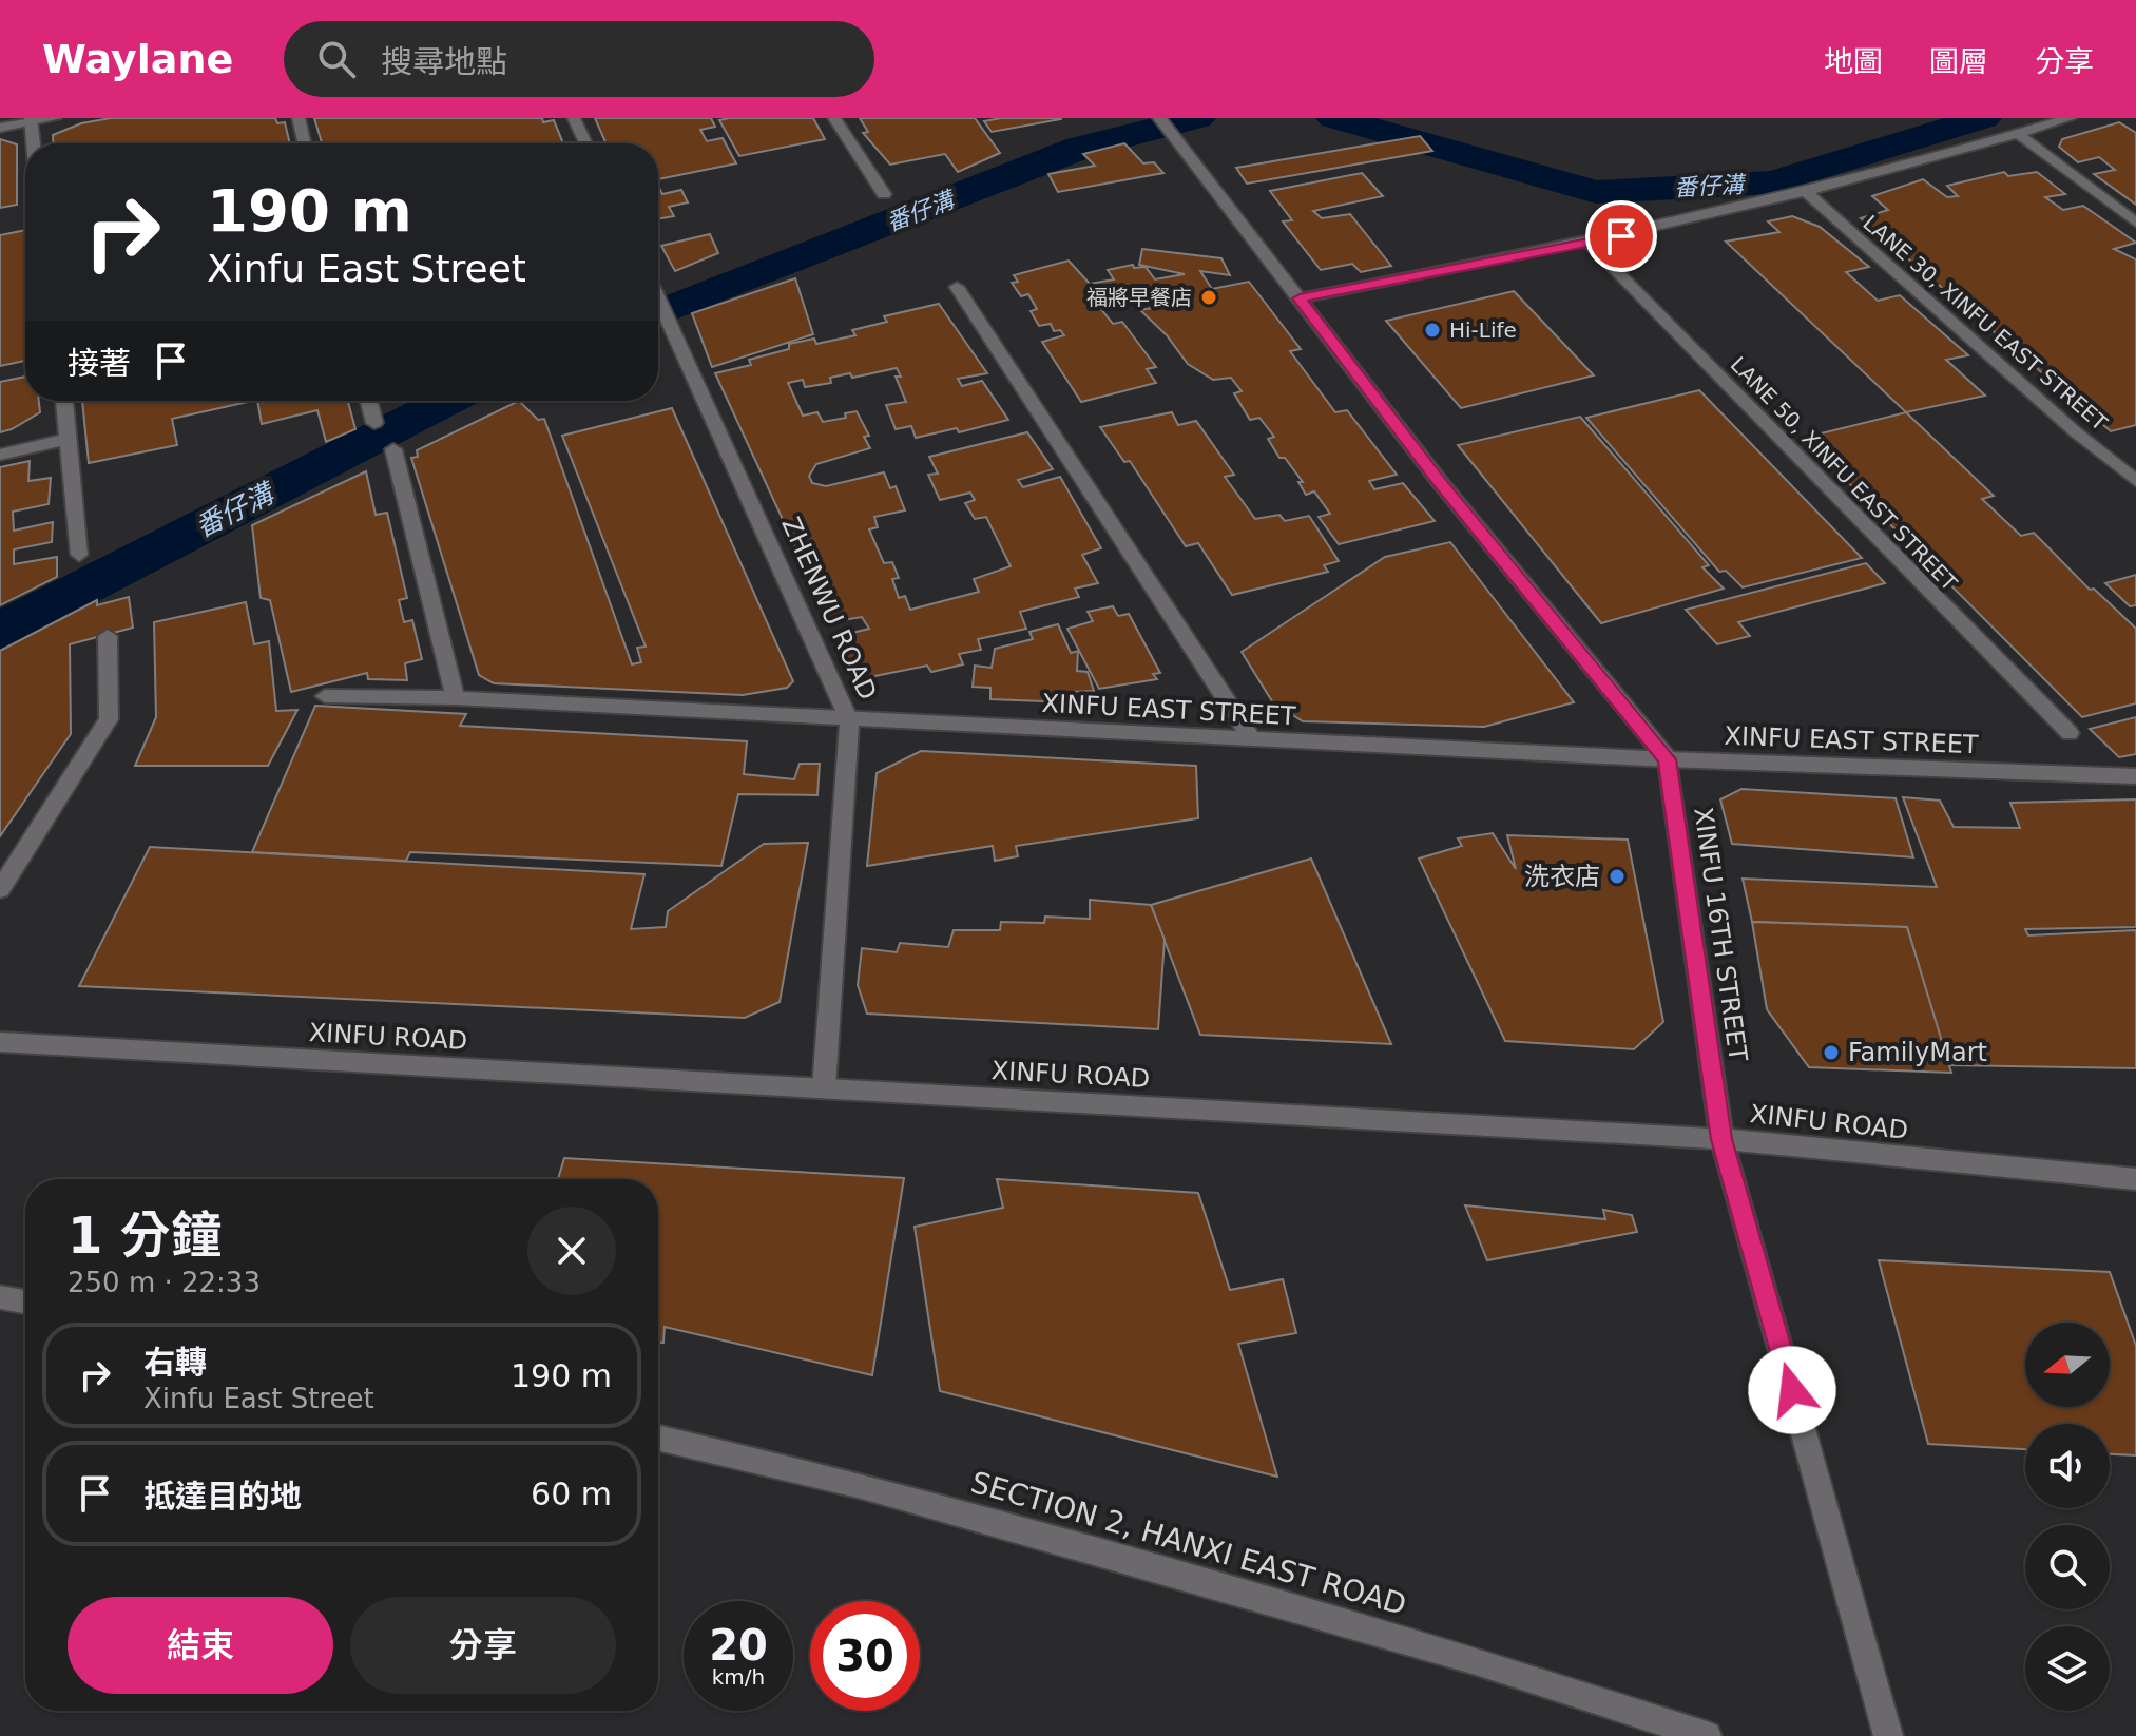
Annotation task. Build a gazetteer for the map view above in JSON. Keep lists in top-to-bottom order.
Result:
{
  "streets": {
    "street": [
      "LANE 30, XINFU EAST STREET",
      "LANE 50, XINFU EAST STREET",
      "ZHENWU ROAD",
      "XINFU EAST STREET",
      "XINFU 16TH STREET",
      "XINFU ROAD",
      "SECTION 2, HANXI EAST ROAD"
    ]
  },
  "crossings": [
    ["ZHENWU ROAD", "XINFU EAST STREET"],
    ["ZHENWU ROAD", "XINFU ROAD"],
    ["XINFU EAST STREET", "XINFU 16TH STREET"],
    ["XINFU 16TH STREET", "XINFU ROAD"]
  ],
  "water": ["番仔溝"],
  "places": [
    "福將早餐店",
    "Hi-Life",
    "洗衣店",
    "FamilyMart"
  ],
  "north": "left",
  "page": {
    "header": "Waylane",
    "search": "搜尋地點",
    "nav": ["地圖", "圖層", "分享"],
    "turn": ["190 m", "Xinfu East Street"],
    "then": "接著",
    "heading": ["1 分鐘", "250 m · 22:33"],
    "list": [
      {
        "name": "右轉",
        "note": "Xinfu East Street",
        "value": "190 m"
      },
      {
        "name": "抵達目的地",
        "value": "60 m"
      }
    ],
    "buttons": ["結束", "分享"],
    "speed": "20 km/h",
    "limit": "30"
  }
}
